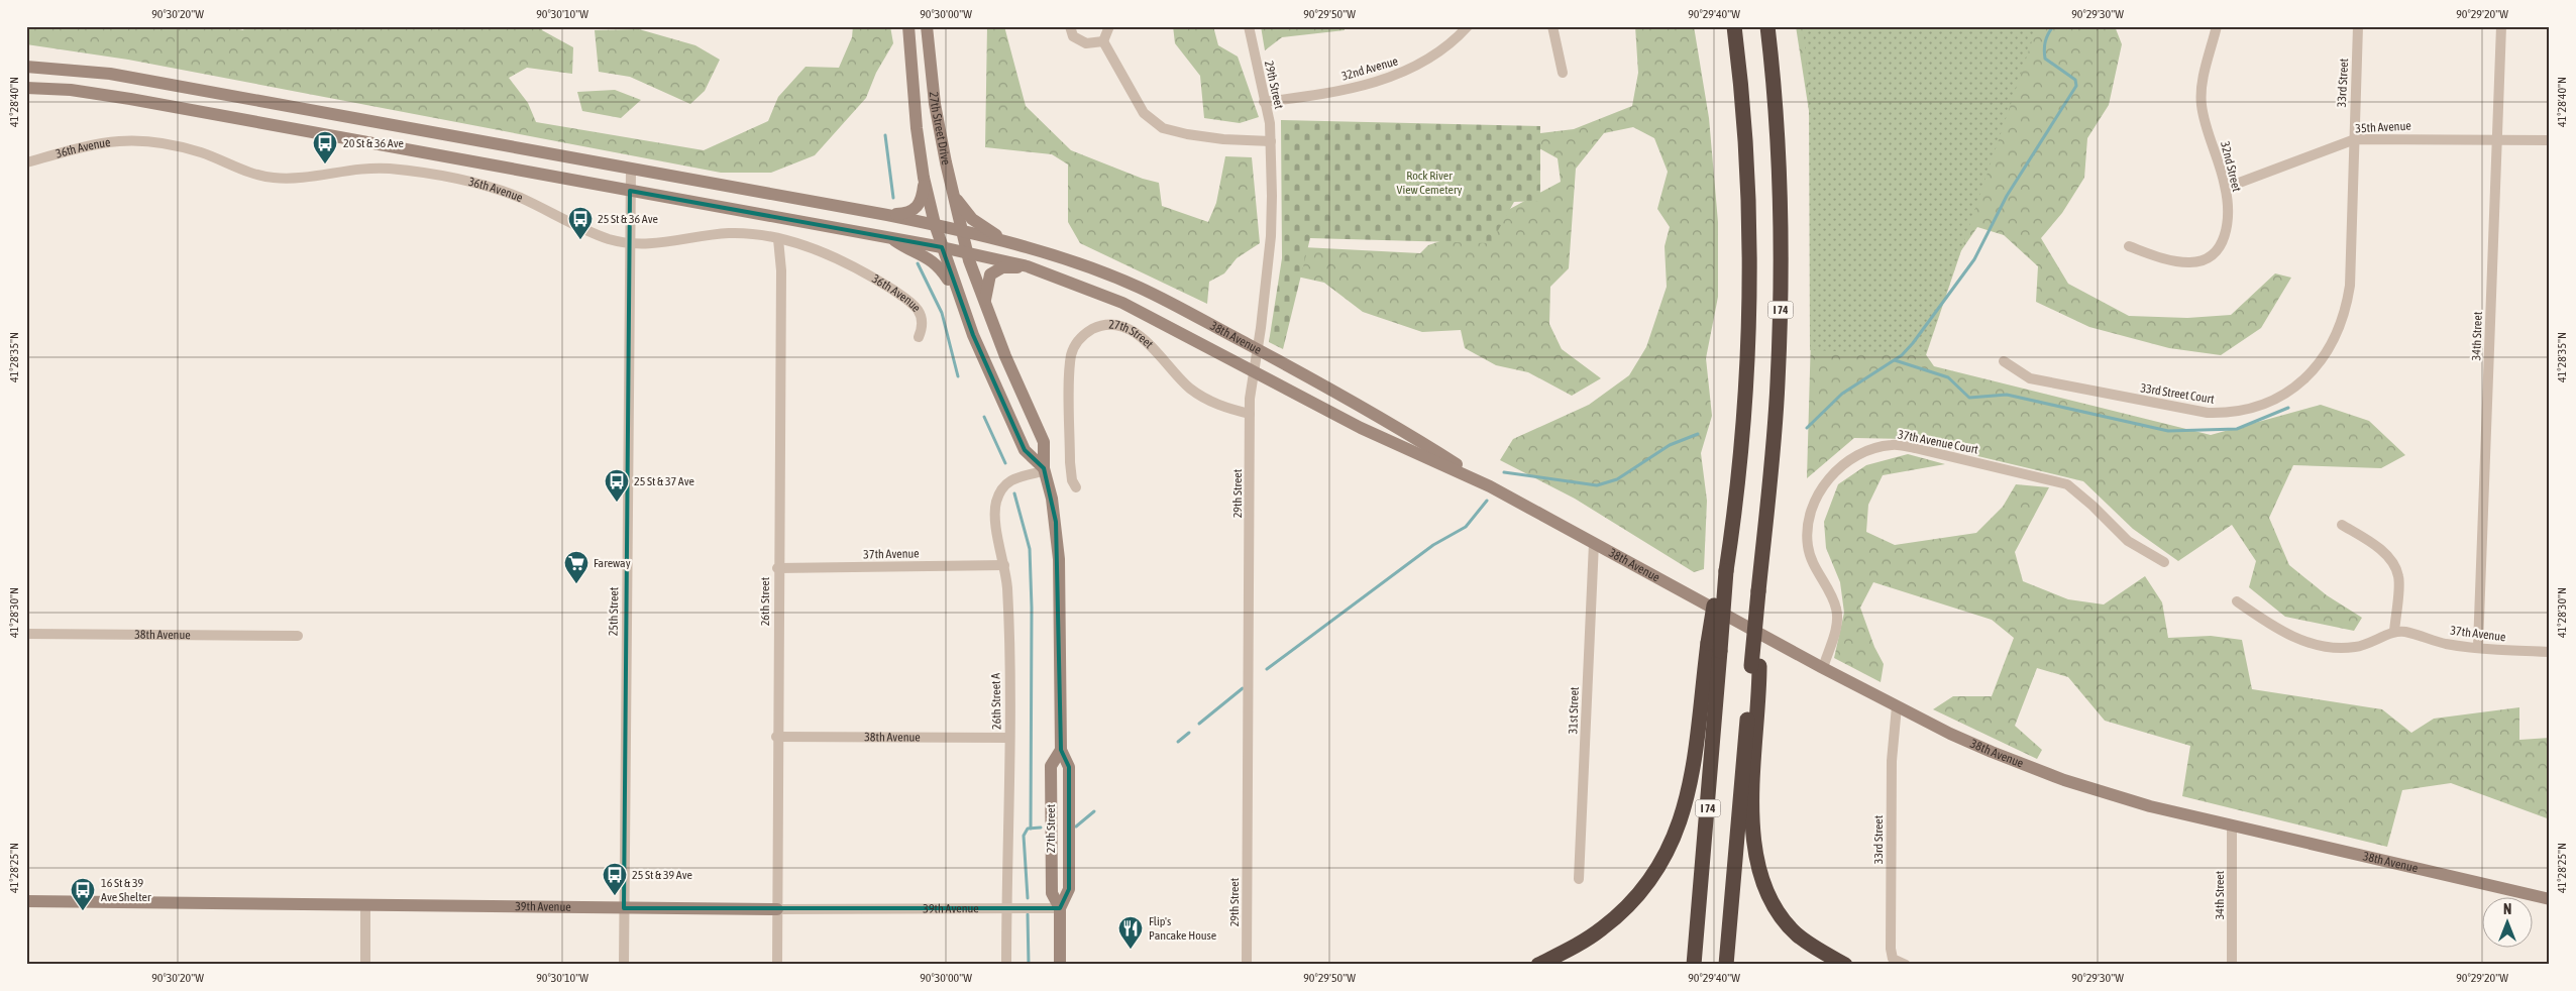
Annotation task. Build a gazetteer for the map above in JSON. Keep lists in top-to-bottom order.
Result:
{
  "streets": {
    "highway": ["I 74"],
    "main road": [
      "27th Street Drive",
      "36th Avenue",
      "38th Avenue",
      "27th Street",
      "39th Avenue"
    ],
    "street": [
      "32nd Avenue",
      "33rd Street",
      "29th Street",
      "35th Avenue",
      "32nd Street",
      "34th Street",
      "33rd Street Court",
      "37th Avenue Court",
      "37th Avenue",
      "26th Street",
      "25th Street",
      "26th Street A",
      "31st Street"
    ]
  },
  "crossings": [
    ["32nd Avenue", "29th Street"],
    ["33rd Street", "35th Avenue"],
    ["33rd Street", "38th Avenue"],
    ["33rd Street", "33rd Street Court"],
    ["29th Street", "38th Avenue"],
    ["29th Street", "27th Street"],
    ["35th Avenue", "32nd Street"],
    ["35th Avenue", "34th Street"],
    ["35th Avenue", "33rd Street Court"],
    ["27th Street Drive", "38th Avenue"],
    ["27th Street Drive", "27th Street"],
    ["36th Avenue", "38th Avenue"],
    ["36th Avenue", "27th Street"],
    ["36th Avenue", "26th Street"],
    ["36th Avenue", "25th Street"],
    ["34th Street", "38th Avenue"],
    ["34th Street", "37th Avenue"],
    ["38th Avenue", "27th Street"],
    ["38th Avenue", "37th Avenue Court"],
    ["38th Avenue", "26th Street"],
    ["38th Avenue", "26th Street A"],
    ["38th Avenue", "31st Street"],
    ["27th Street", "26th Street A"],
    ["27th Street", "39th Avenue"],
    ["37th Avenue", "26th Street"],
    ["37th Avenue", "26th Street A"],
    ["26th Street", "39th Avenue"],
    ["25th Street", "39th Avenue"],
    ["26th Street A", "39th Avenue"]
  ],
  "parks": ["Rock River View Cemetery"],
  "places": {
    "bus stop": [
      "20 St & 36 Ave",
      "25 St & 36 Ave",
      "25 St & 37 Ave",
      "25 St & 39 Ave",
      "16 St & 39 Ave Shelter"
    ],
    "supermarket": ["Fareway"],
    "restaurant": ["Flip's Pancake House"]
  },
  "north": "top",
  "coordinates": [
    "90°30'20\"W",
    "90°30'10\"W",
    "90°30'00\"W",
    "90°29'50\"W",
    "90°29'40\"W",
    "90°29'30\"W",
    "90°29'20\"W",
    "41°28'40\"N",
    "41°28'35\"N",
    "41°28'30\"N",
    "41°28'25\"N"
  ]
}
